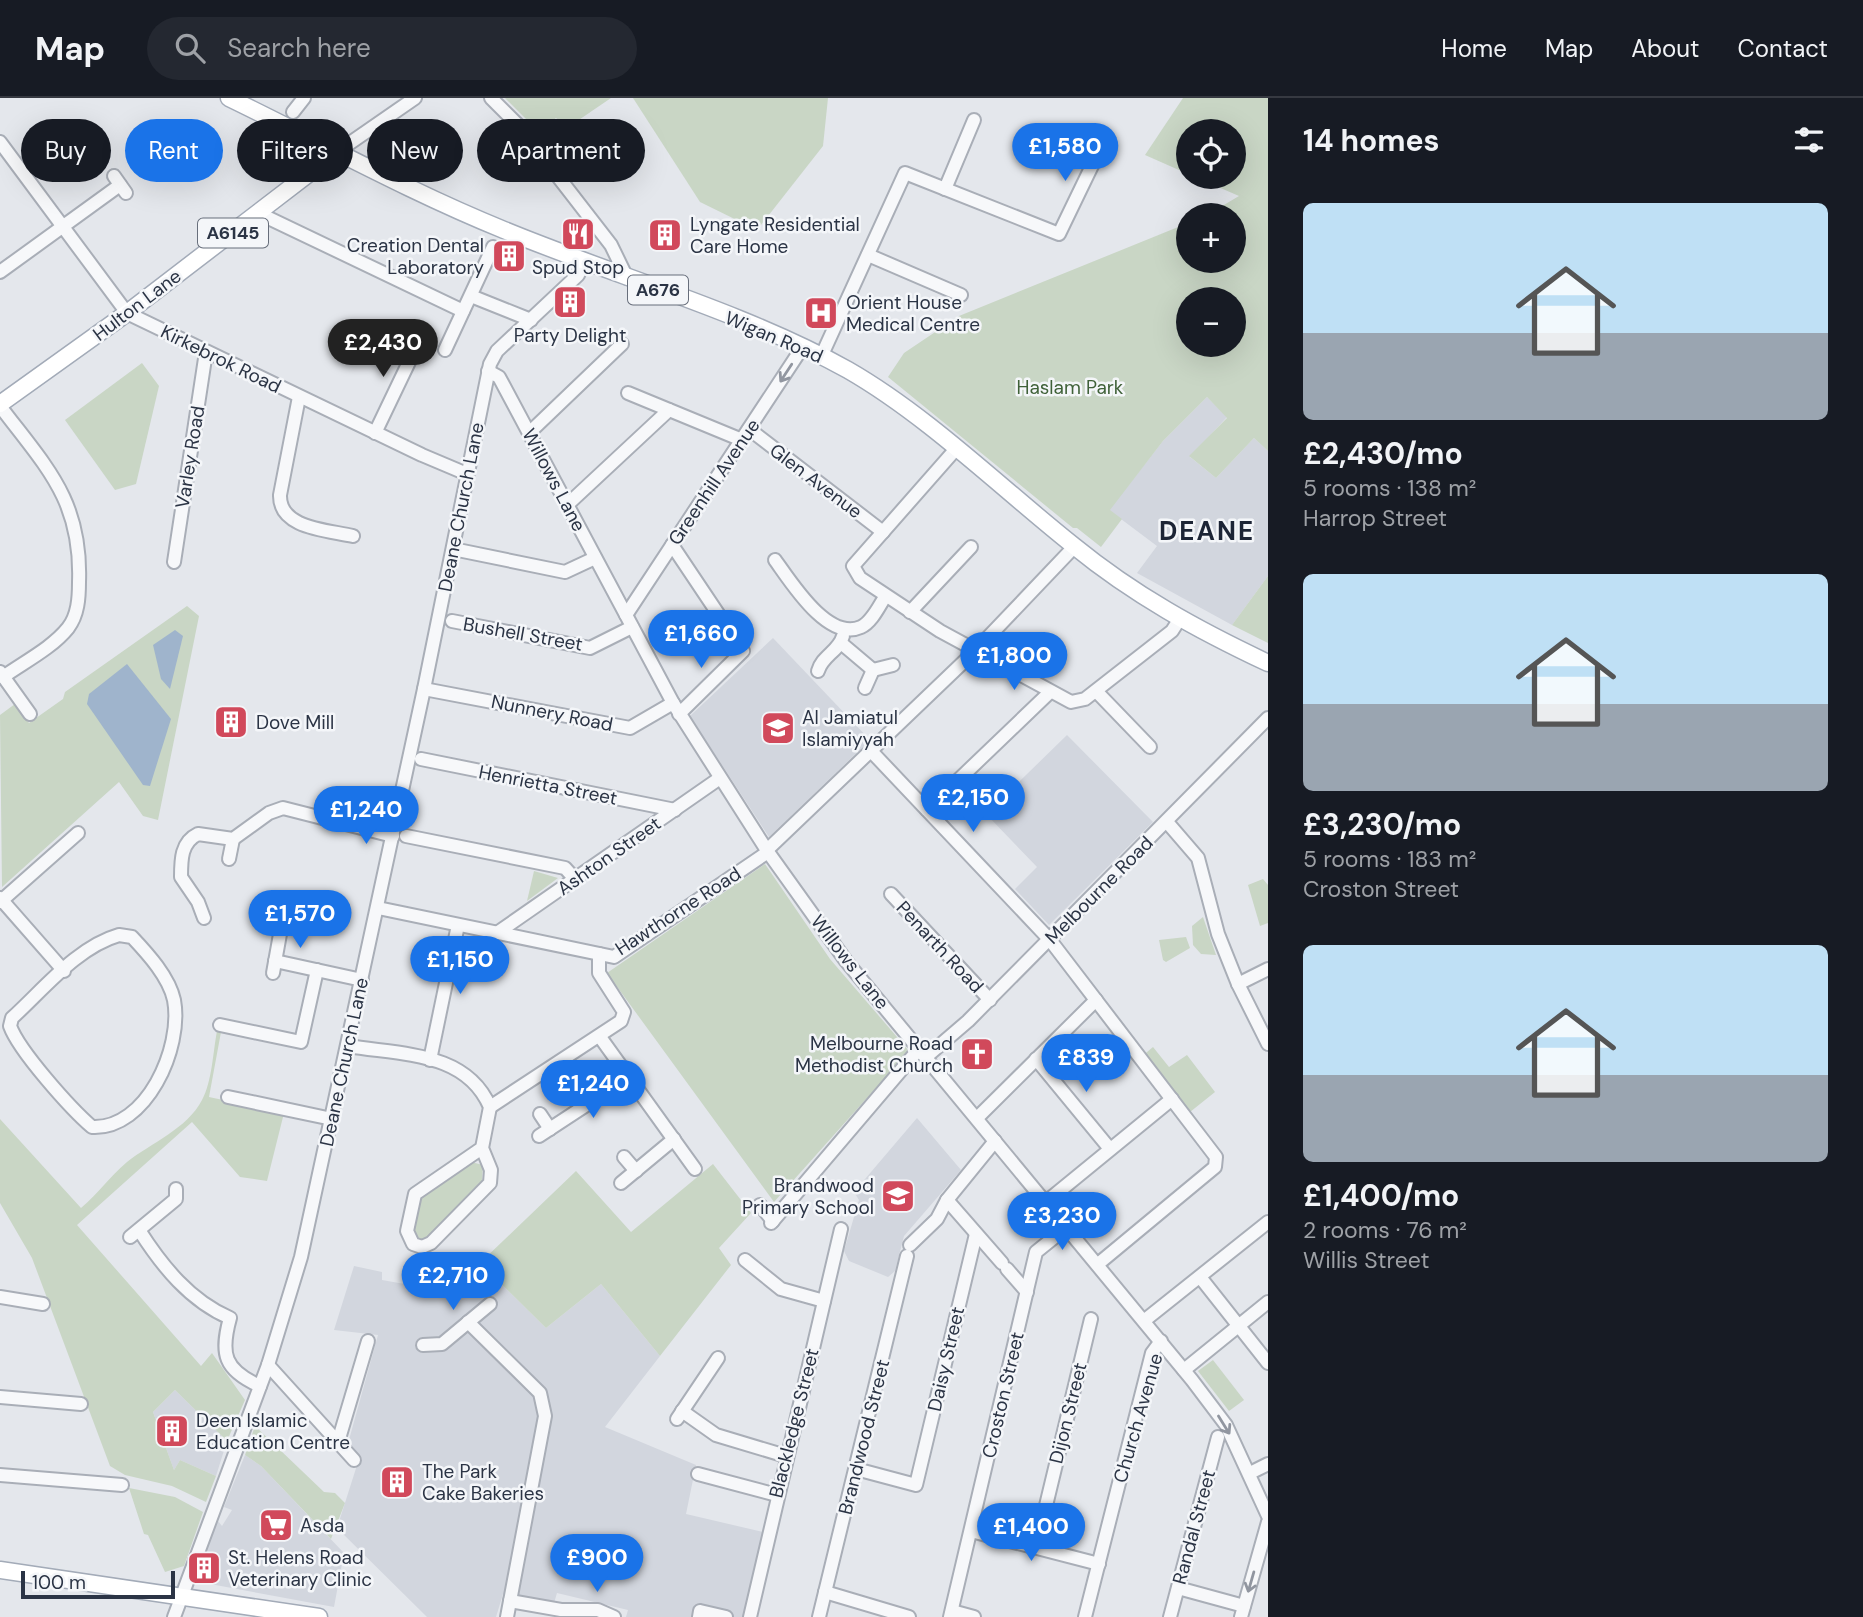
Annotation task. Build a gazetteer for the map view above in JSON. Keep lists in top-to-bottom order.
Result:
{
  "streets": {
    "main road": [
      "A6145",
      "A676",
      "Hulton Lane",
      "Wigan Road"
    ],
    "street": [
      "Kirkebrok Road",
      "Varley Road",
      "Willows Lane",
      "Glen Avenue",
      "Greenhill Avenue",
      "Deane Church Lane",
      "Bushell Street",
      "Nunnery Road",
      "Henrietta Street",
      "Ashton Street",
      "Melbourne Road",
      "Hawthorne Road",
      "Penarth Road",
      "Daisy Street",
      "Croston Street",
      "Dijon Street",
      "Church Avenue",
      "Blackledge Street",
      "Brandwood Street",
      "Randal Street"
    ]
  },
  "crossings": [
    ["Hulton Lane", "Kirkebrok Road"],
    ["Wigan Road", "Greenhill Avenue"],
    ["Wigan Road", "Deane Church Lane"],
    ["Wigan Road", "Hawthorne Road"],
    ["Kirkebrok Road", "Varley Road"],
    ["Kirkebrok Road", "Deane Church Lane"],
    ["Willows Lane", "Greenhill Avenue"],
    ["Willows Lane", "Deane Church Lane"],
    ["Willows Lane", "Bushell Street"],
    ["Willows Lane", "Nunnery Road"],
    ["Willows Lane", "Ashton Street"],
    ["Willows Lane", "Melbourne Road"],
    ["Willows Lane", "Hawthorne Road"],
    ["Willows Lane", "Croston Street"],
    ["Willows Lane", "Church Avenue"],
    ["Willows Lane", "Brandwood Street"],
    ["Glen Avenue", "Greenhill Avenue"],
    ["Greenhill Avenue", "Bushell Street"],
    ["Greenhill Avenue", "Nunnery Road"],
    ["Deane Church Lane", "Nunnery Road"],
    ["Deane Church Lane", "Hawthorne Road"],
    ["Henrietta Street", "Ashton Street"],
    ["Ashton Street", "Hawthorne Road"],
    ["Melbourne Road", "Penarth Road"],
    ["Daisy Street", "Brandwood Street"]
  ],
  "districts": ["DEANE"],
  "parks": ["Haslam Park"],
  "places": {
    "restaurant": ["Spud Stop"],
    "building": [
      "Lyngate Residential Care Home",
      "Creation Dental Laboratory",
      "Party Delight",
      "Dove Mill",
      "Deen Islamic Education Centre",
      "The Park Cake Bakeries",
      "St. Helens Road Veterinary Clinic"
    ],
    "hospital": ["Orient House Medical Centre"],
    "school or university": ["Al Jamiatul Islamiyyah", "Brandwood Primary School"],
    "church": ["Melbourne Road Methodist Church"],
    "supermarket": ["Asda"]
  },
  "scale_bar": "100 m",
  "page": {
    "header": "Map",
    "search": "Search here",
    "nav": [
      "Home",
      "Map",
      "About",
      "Contact"
    ],
    "heading": "14 homes",
    "map_buttons": ["+", "−"],
    "chip": [
      "Buy",
      "Rent",
      "Filters",
      "New",
      "Apartment"
    ],
    "price": [
      "£1,580",
      "£2,430",
      "£1,660",
      "£1,800",
      "£2,150",
      "£1,240",
      "£1,570",
      "£1,150",
      "£839",
      "£1,240",
      "£3,230",
      "£2,710",
      "£1,400",
      "£900"
    ],
    "list": [
      {
        "name": "£2,430/mo",
        "note": "5 rooms · 138 m² · Harrop Street"
      },
      {
        "name": "£3,230/mo",
        "note": "5 rooms · 183 m² · Croston Street"
      },
      {
        "name": "£1,400/mo",
        "note": "2 rooms · 76 m² · Willis Street"
      }
    ],
    "scale": "100 m"
  }
}
